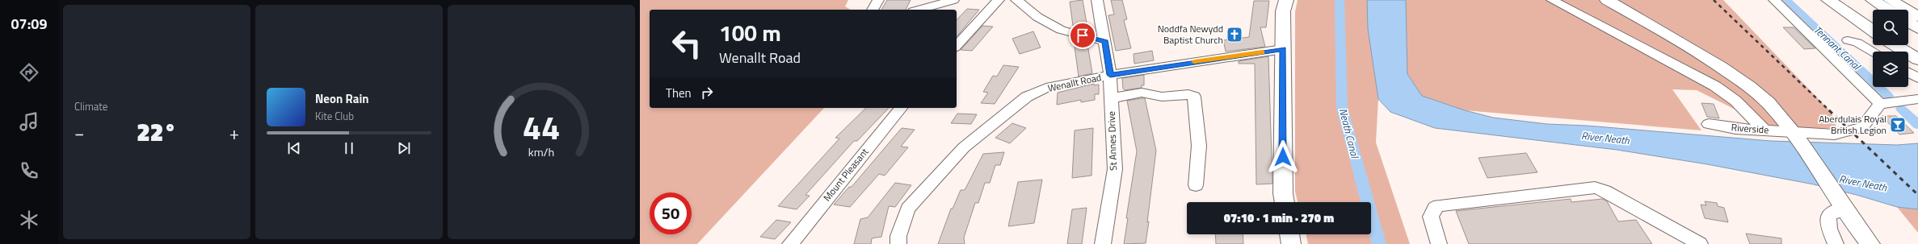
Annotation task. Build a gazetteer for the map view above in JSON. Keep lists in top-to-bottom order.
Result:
{
  "streets": {
    "street": [
      "Wenallt Road",
      "Riverside",
      "St Annes Drive",
      "Mount Pleasant"
    ]
  },
  "crossings": [
    ["Wenallt Road", "St Annes Drive"]
  ],
  "water": ["Tennant Canal", "Neath Canal", "River Neath"],
  "places": {
    "church": ["Noddfa Newydd Baptist Church"],
    "bar": ["Aberdulais Royal British Legion"]
  },
  "page": {
    "tabs": "07:09",
    "tile": "Climate",
    "turn": ["100 m", "Wenallt Road"],
    "then": "Then",
    "song": ["Neon Rain", "Kite Club"],
    "heat": ["−", "22°", "+"],
    "limit": "50",
    "trip": "07:10 · 1 min · 270 m",
    "gauge": ["44", "km/h"]
  }
}
